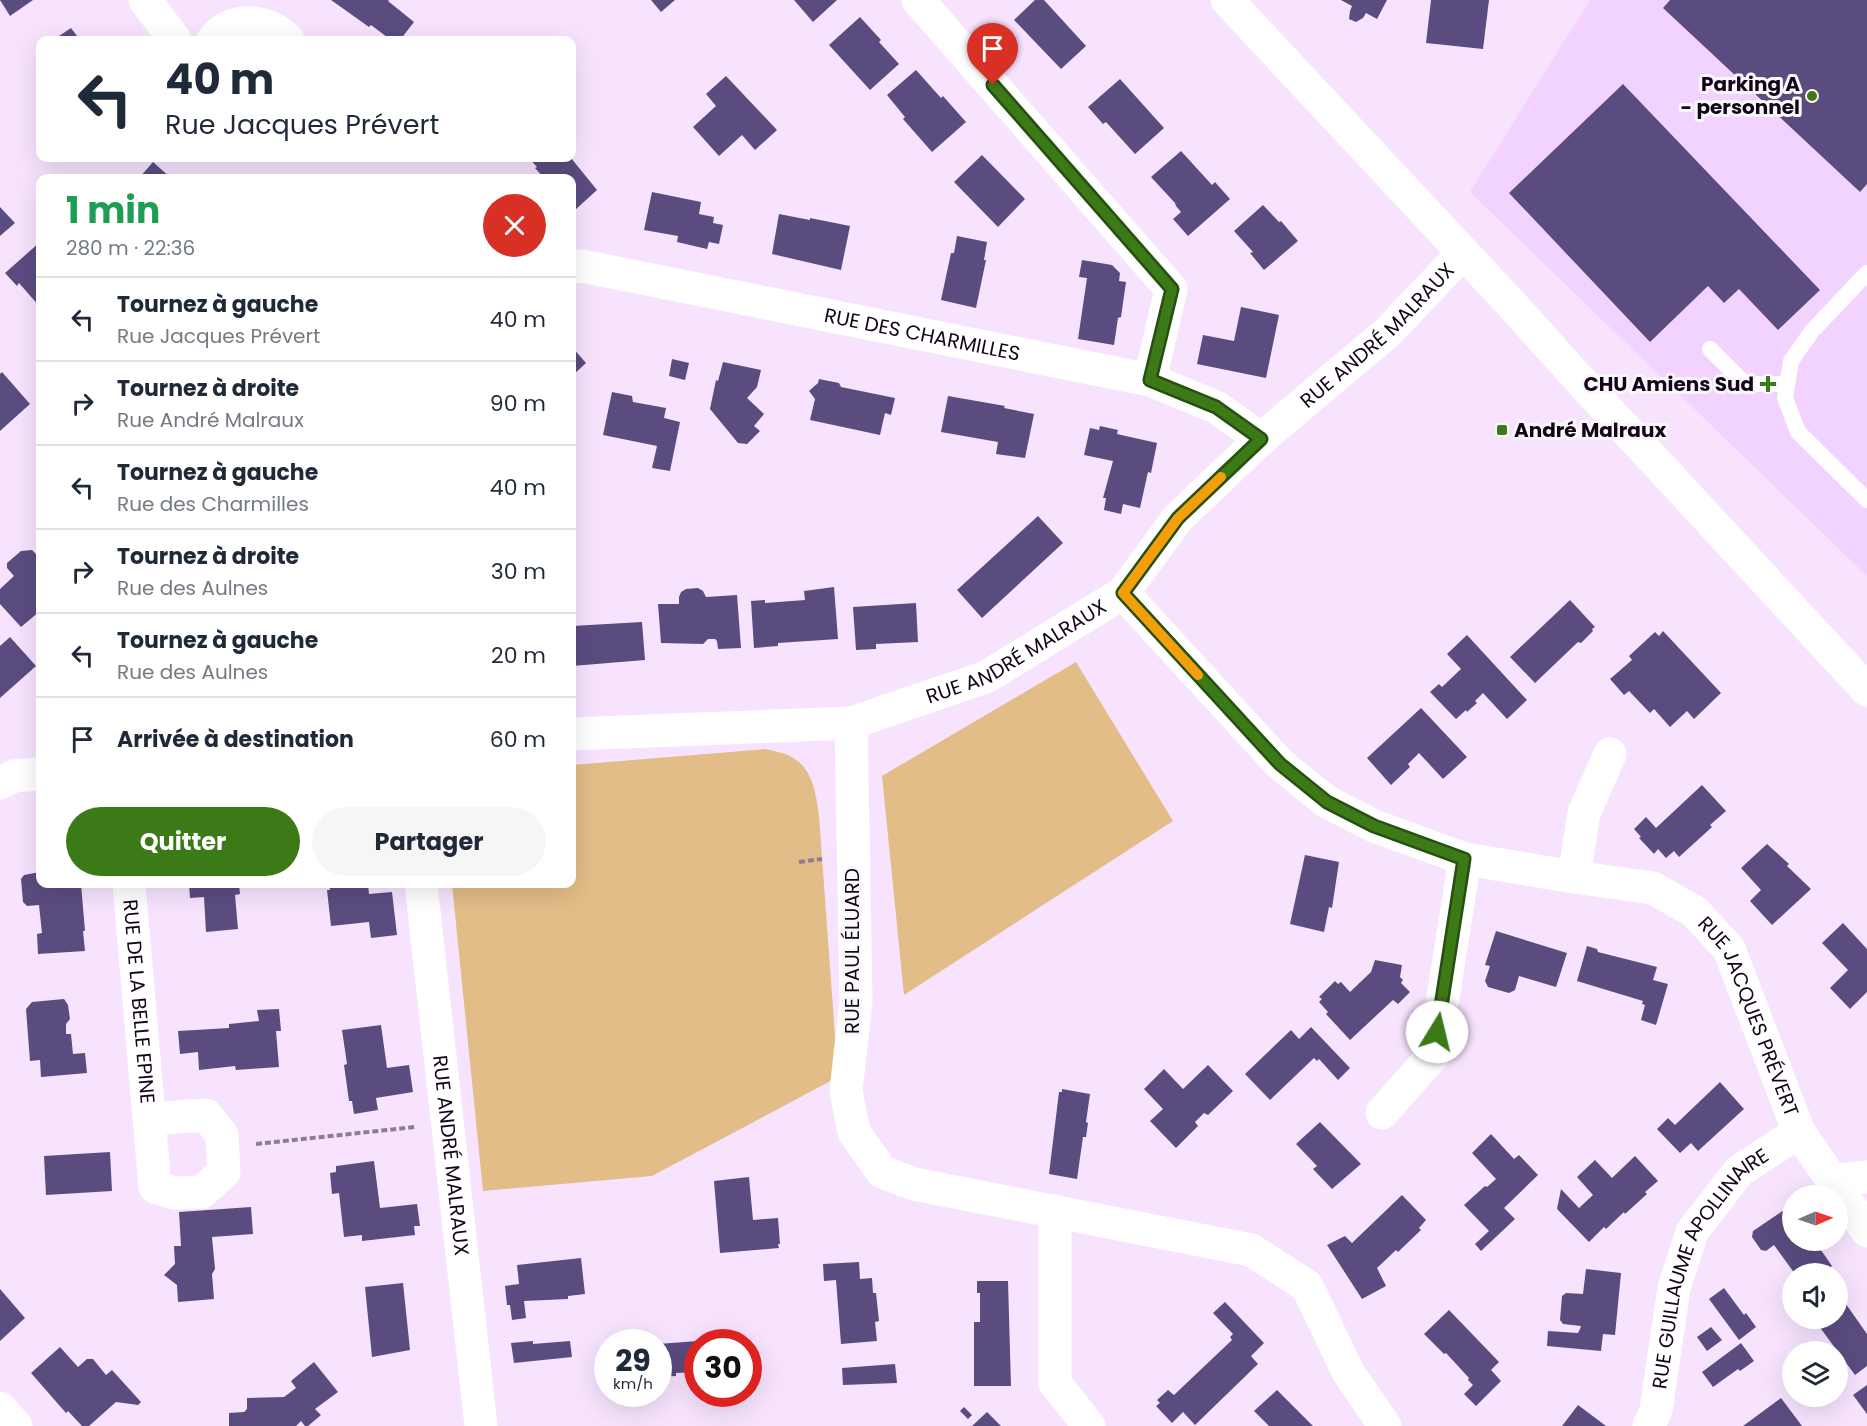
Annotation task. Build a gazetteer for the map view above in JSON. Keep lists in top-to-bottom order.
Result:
{
  "streets": {
    "street": [
      "RUE DES CHARMILLES",
      "RUE ANDRÉ MALRAUX",
      "RUE PAUL ÉLUARD",
      "RUE DE LA BELLE EPINE",
      "RUE JACQUES PRÉVERT",
      "RUE GUILLAUME APOLLINAIRE"
    ]
  },
  "crossings": [
    ["RUE DES CHARMILLES", "RUE ANDRÉ MALRAUX"],
    ["RUE ANDRÉ MALRAUX", "RUE PAUL ÉLUARD"],
    ["RUE ANDRÉ MALRAUX", "RUE JACQUES PRÉVERT"],
    ["RUE JACQUES PRÉVERT", "RUE GUILLAUME APOLLINAIRE"]
  ],
  "places": {
    "other": ["Parking A - personnel"],
    "health": ["CHU Amiens Sud"],
    "transit": ["André Malraux"]
  },
  "north": "right",
  "page": {
    "turn": ["40 m", "Rue Jacques Prévert"],
    "heading": ["1 min", "280 m · 22:36"],
    "list": [
      {
        "name": "Tournez à gauche",
        "note": "Rue Jacques Prévert",
        "value": "40 m"
      },
      {
        "name": "Tournez à droite",
        "note": "Rue André Malraux",
        "value": "90 m"
      },
      {
        "name": "Tournez à gauche",
        "note": "Rue des Charmilles",
        "value": "40 m"
      },
      {
        "name": "Tournez à droite",
        "note": "Rue des Aulnes",
        "value": "30 m"
      },
      {
        "name": "Tournez à gauche",
        "note": "Rue des Aulnes",
        "value": "20 m"
      },
      {
        "name": "Arrivée à destination",
        "value": "60 m"
      }
    ],
    "buttons": ["Quitter", "Partager"],
    "speed": "29 km/h",
    "limit": "30"
  }
}
